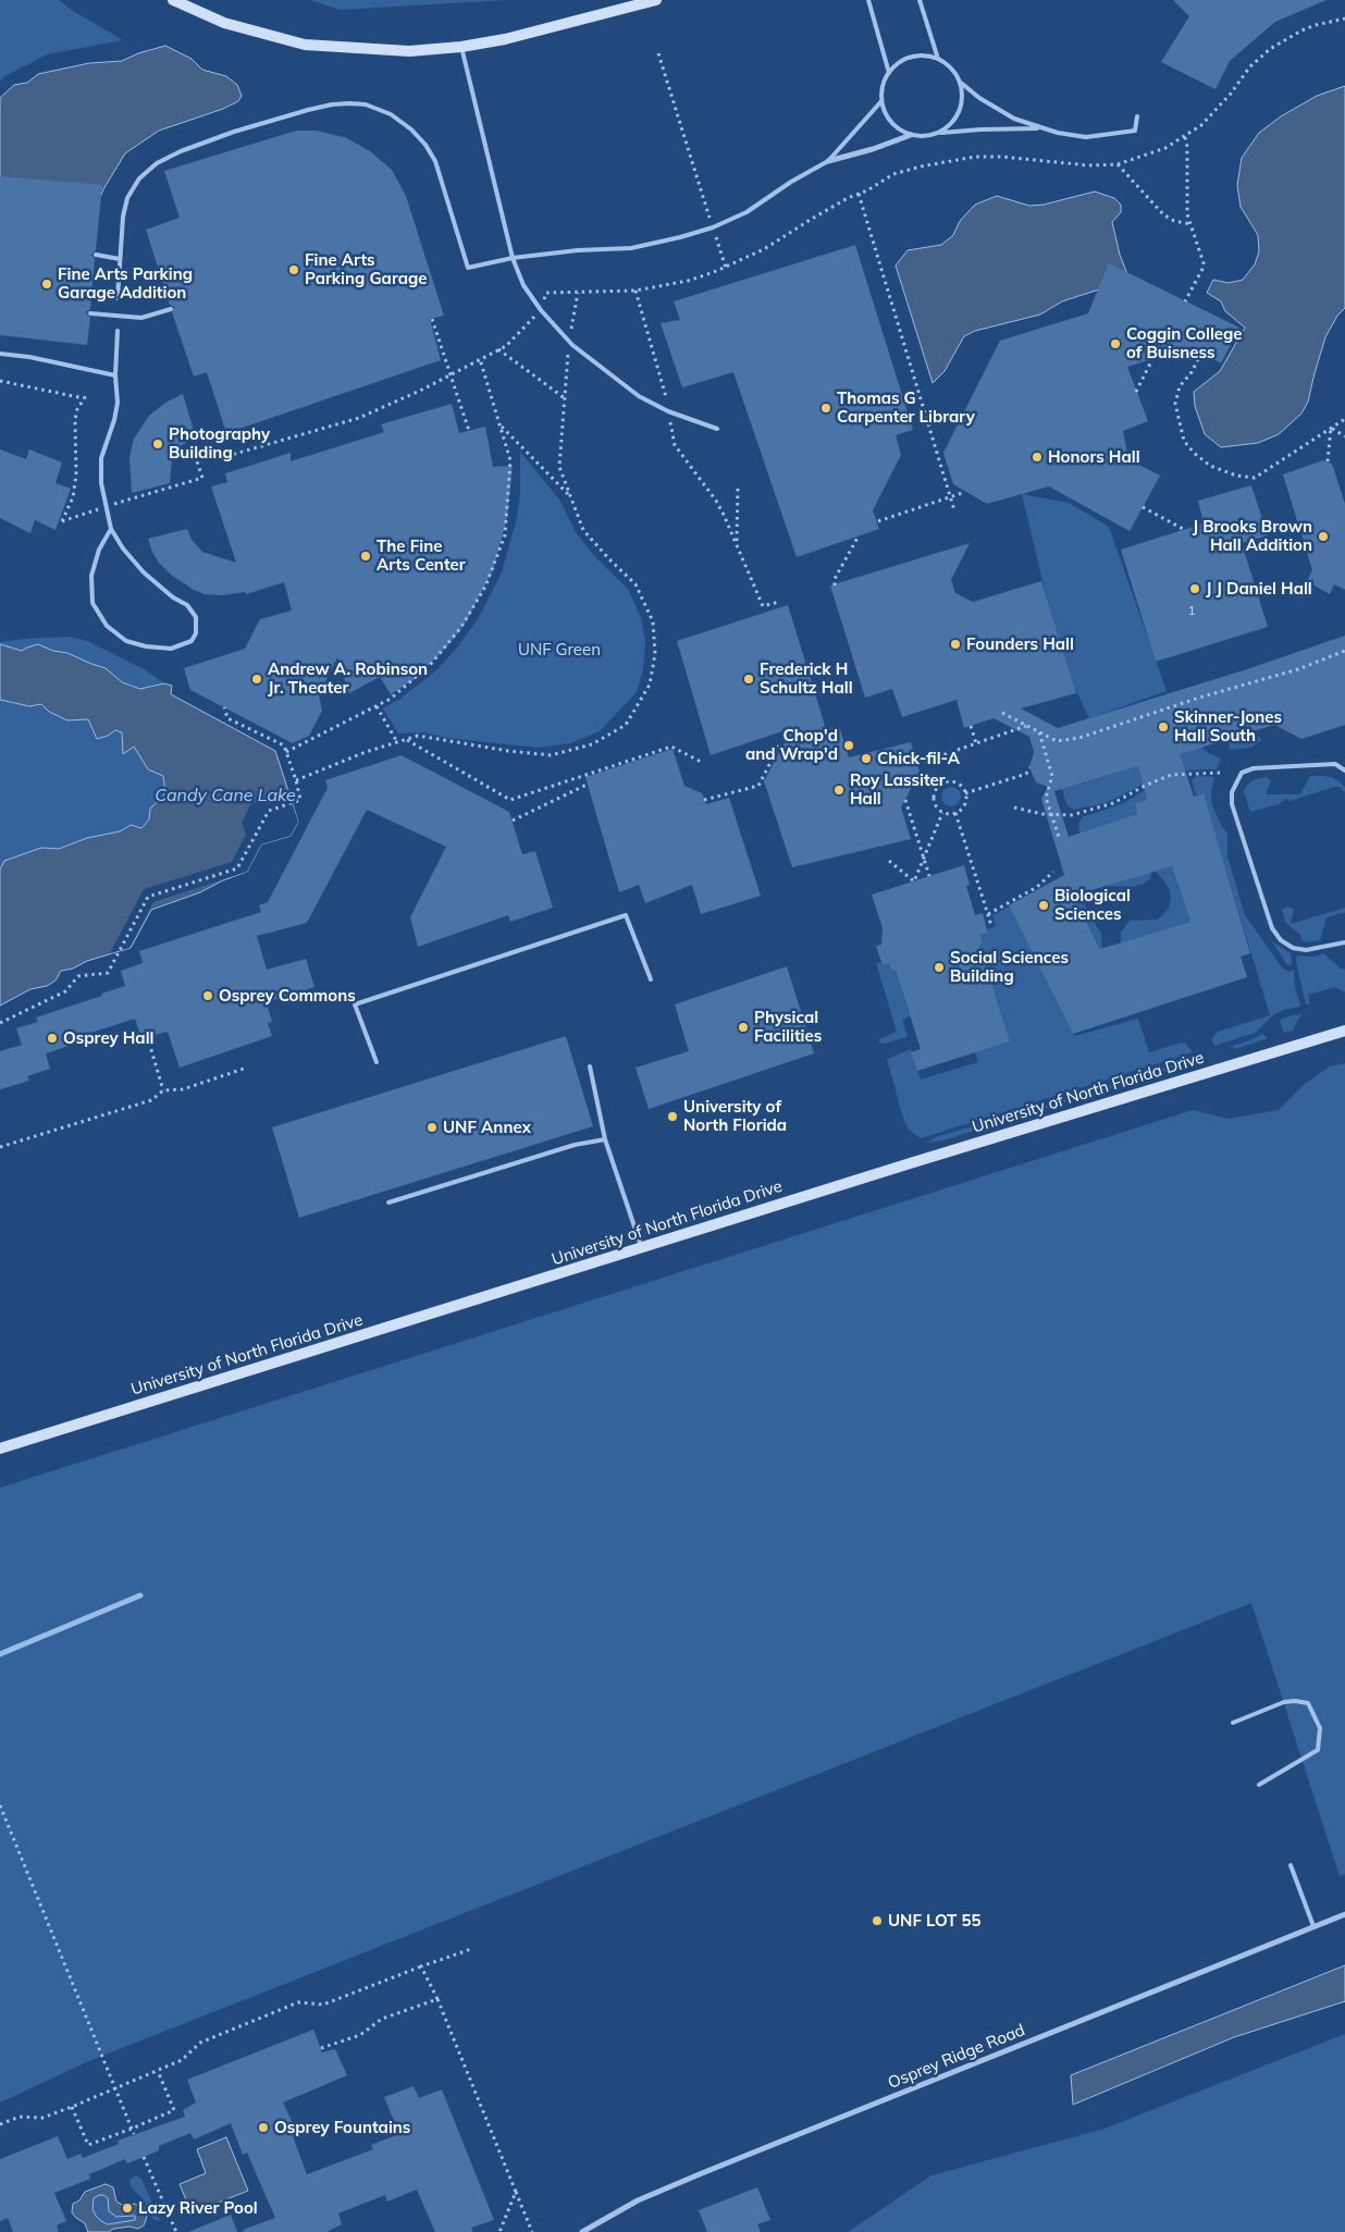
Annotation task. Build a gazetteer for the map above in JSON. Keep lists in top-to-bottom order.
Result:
{
  "streets": {
    "street": ["University of North Florida Drive", "Osprey Ridge Road"]
  },
  "water": ["Candy Cane Lake"],
  "parks": ["UNF Green"],
  "places": [
    "Fine Arts Parking Garage",
    "Fine Arts Parking Garage Addition",
    "Coggin College of Buisness",
    "Thomas G Carpenter Library",
    "Photography Building",
    "Honors Hall",
    "J Brooks Brown Hall Addition",
    "The Fine Arts Center",
    "J J Daniel Hall",
    "Founders Hall",
    "Andrew A. Robinson Jr. Theater",
    "Frederick H Schultz Hall",
    "Skinner-Jones Hall South",
    "Chop'd and Wrap'd",
    "Chick-fil-A",
    "Roy Lassiter Hall",
    "Biological Sciences",
    "Social Sciences Building",
    "Osprey Commons",
    "Physical Facilities",
    "Osprey Hall",
    "University of North Florida",
    "UNF Annex",
    "UNF LOT 55",
    "Osprey Fountains",
    "Lazy River Pool"
  ],
  "house_numbers": ["1"]
}
